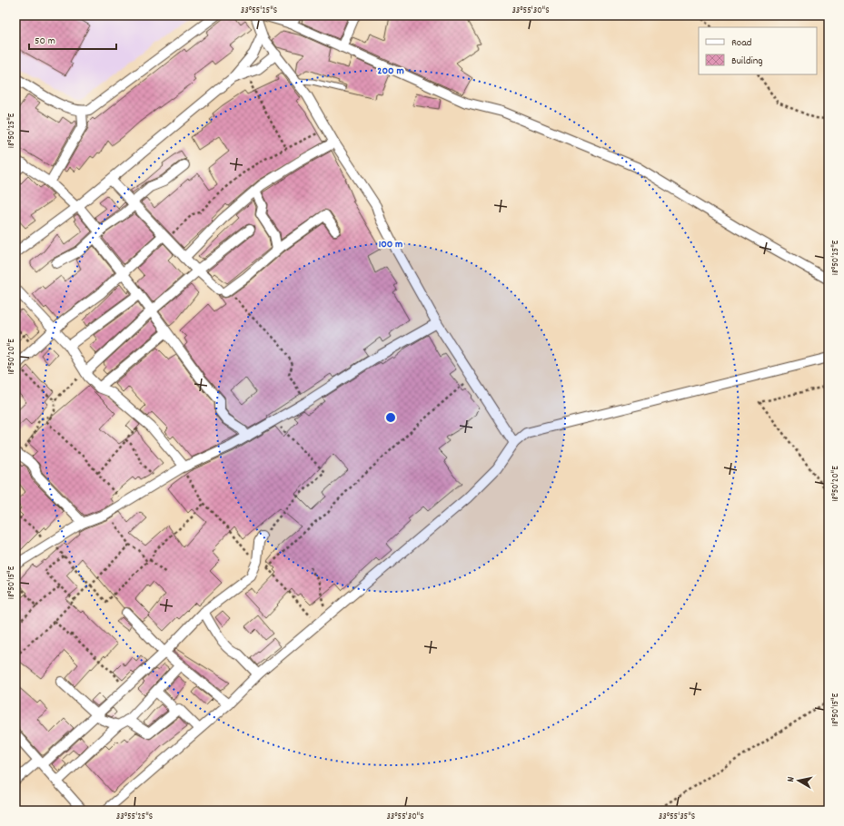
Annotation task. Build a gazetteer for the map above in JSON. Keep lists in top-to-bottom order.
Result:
{
  "legend": ["Road", "Building"],
  "scale_bar": "50 m",
  "north": "left",
  "coordinates": [
    "33°55'25\"S",
    "33°55'30\"S",
    "18°50'25\"E",
    "18°50'20\"E",
    "18°50'15\"E",
    "33°55'35\"S"
  ],
  "rings": ["200 m", "100 m"]
}
